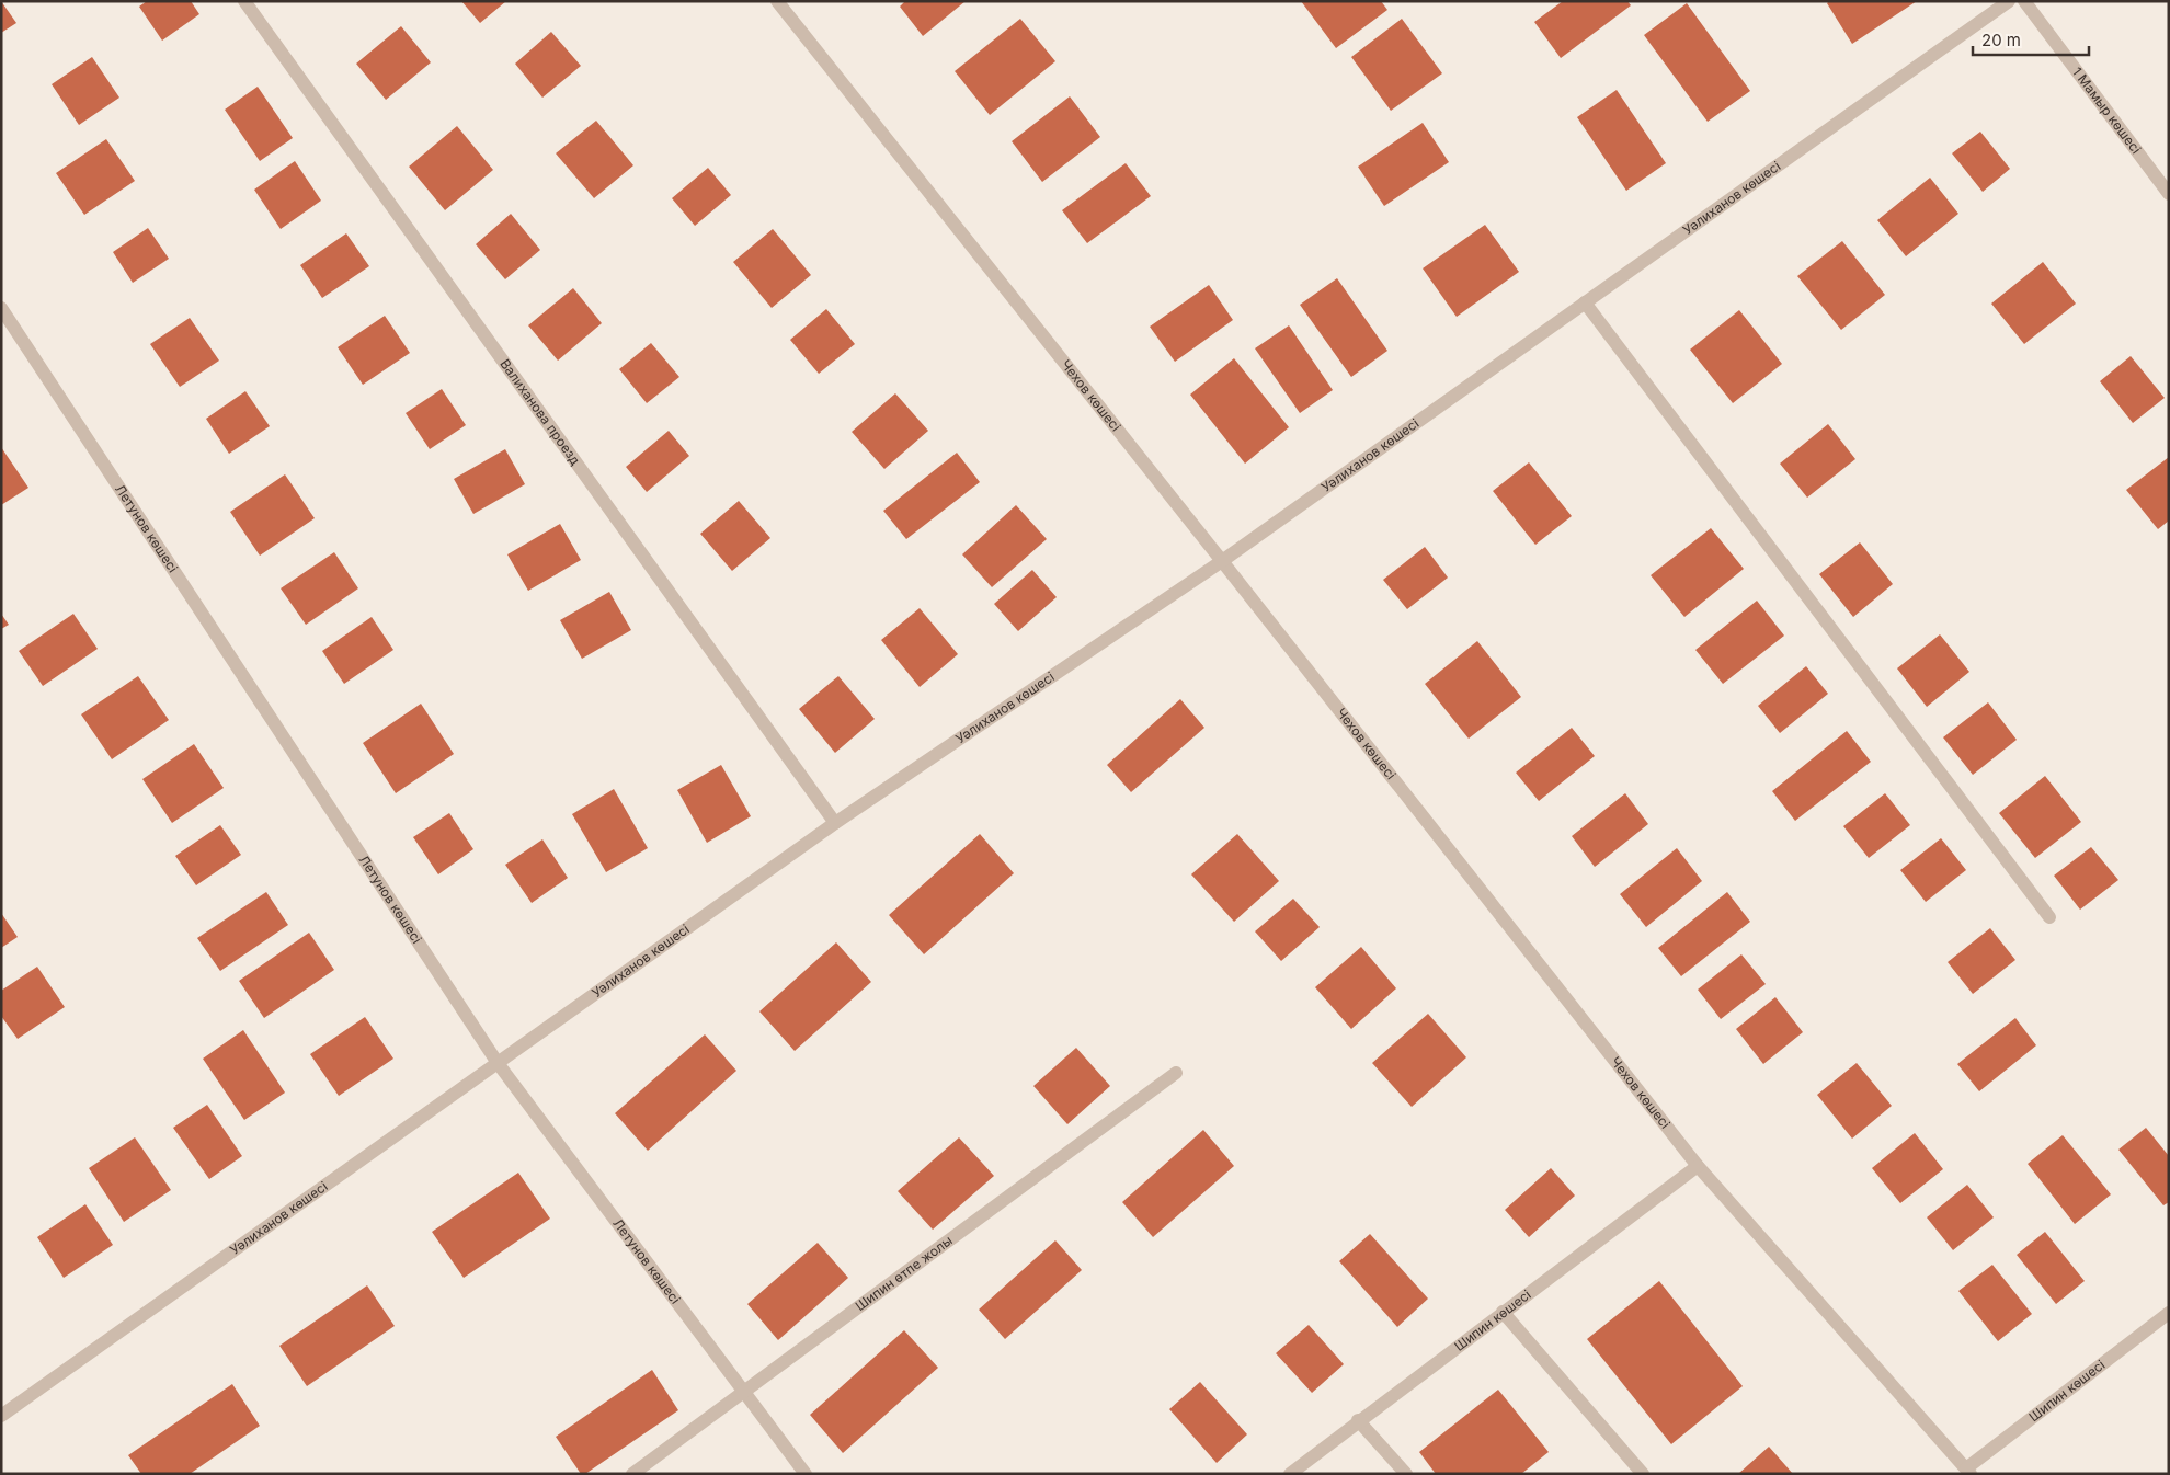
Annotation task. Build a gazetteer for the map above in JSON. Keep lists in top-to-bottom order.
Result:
{
  "streets": {
    "street": [
      "1 Мамыр көшесі",
      "Уәлиханов көшесі",
      "Чехов көшесі",
      "Валиханова проезд",
      "Летунов көшесі",
      "Шипин өтпе жолы",
      "Шипин көшесі"
    ]
  },
  "crossings": [
    ["Уәлиханов көшесі", "Чехов көшесі"],
    ["Уәлиханов көшесі", "Валиханова проезд"],
    ["Уәлиханов көшесі", "Летунов көшесі"],
    ["Чехов көшесі", "Шипин көшесі"],
    ["Летунов көшесі", "Шипин өтпе жолы"]
  ],
  "scale_bar": "20 m"
}
